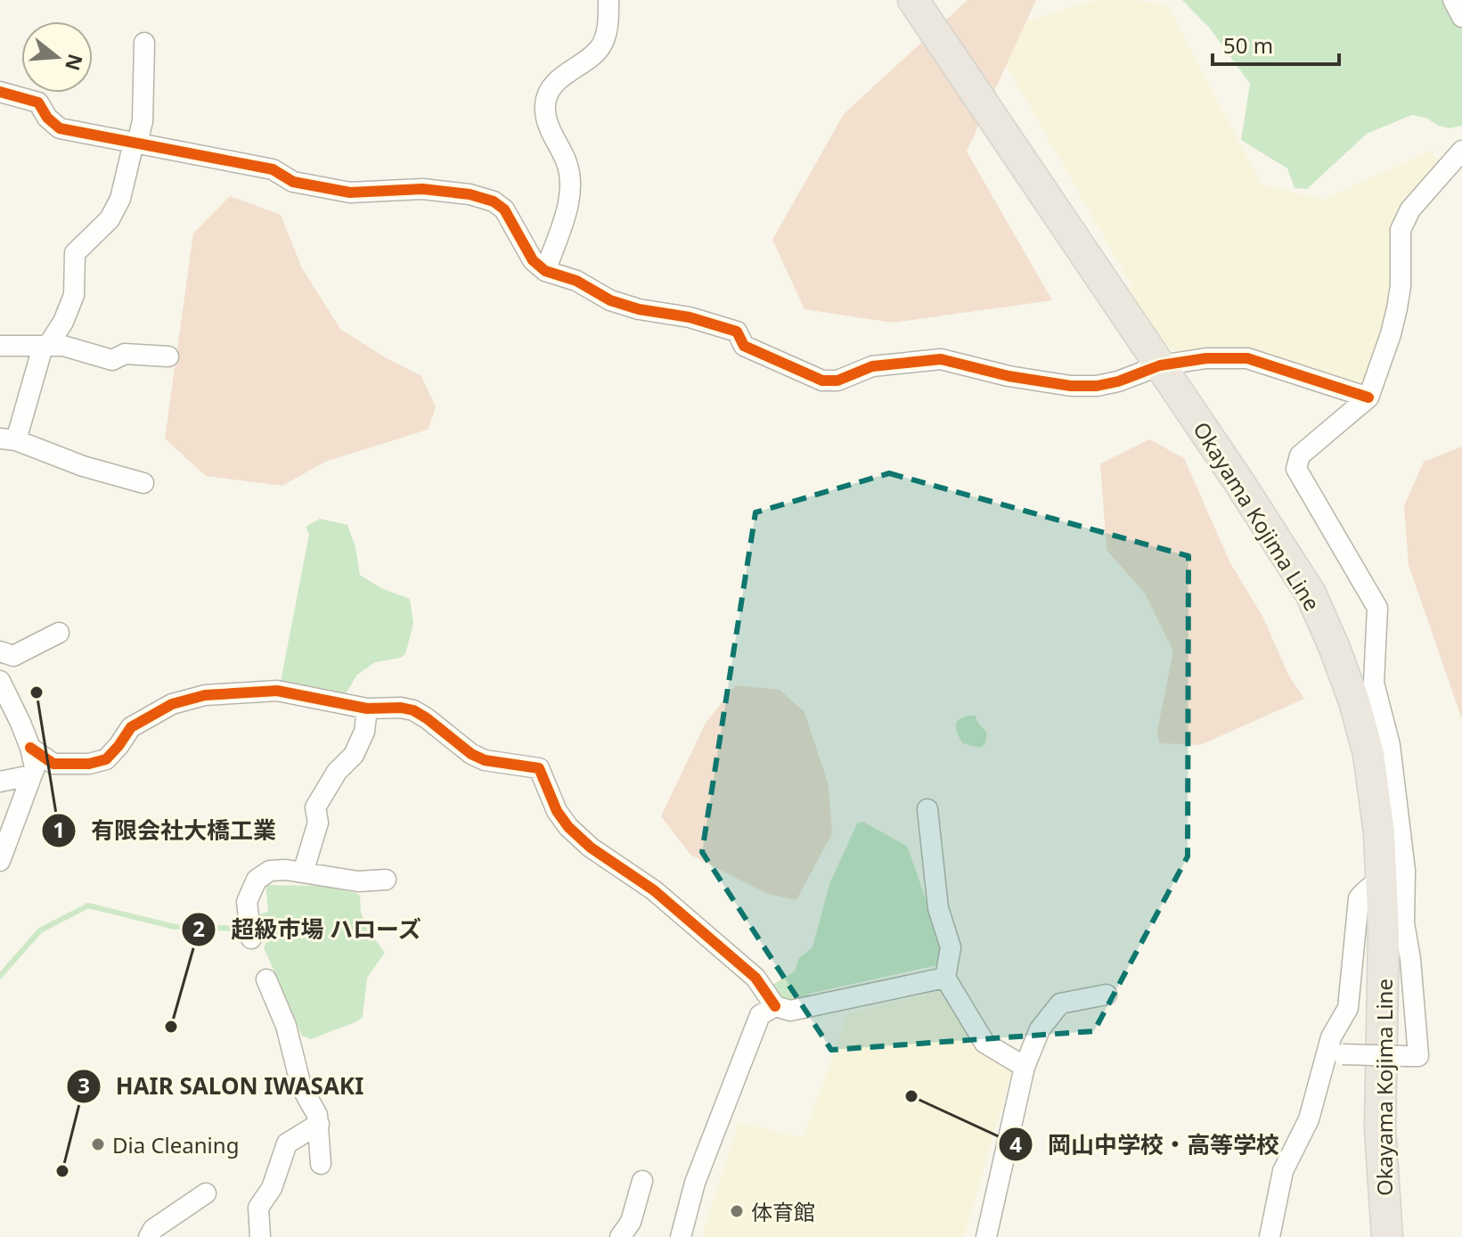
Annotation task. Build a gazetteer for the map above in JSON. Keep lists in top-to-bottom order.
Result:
{
  "streets": {
    "main road": ["Okayama Kojima Line"]
  },
  "places": [
    "有限会社大橋工業",
    "超級市場 ハローズ",
    "岡山中学校・高等学校",
    "Dia Cleaning",
    "HAIR SALON IWASAKI",
    "体育館"
  ],
  "scale_bar": "50 m",
  "north": "right"
}
